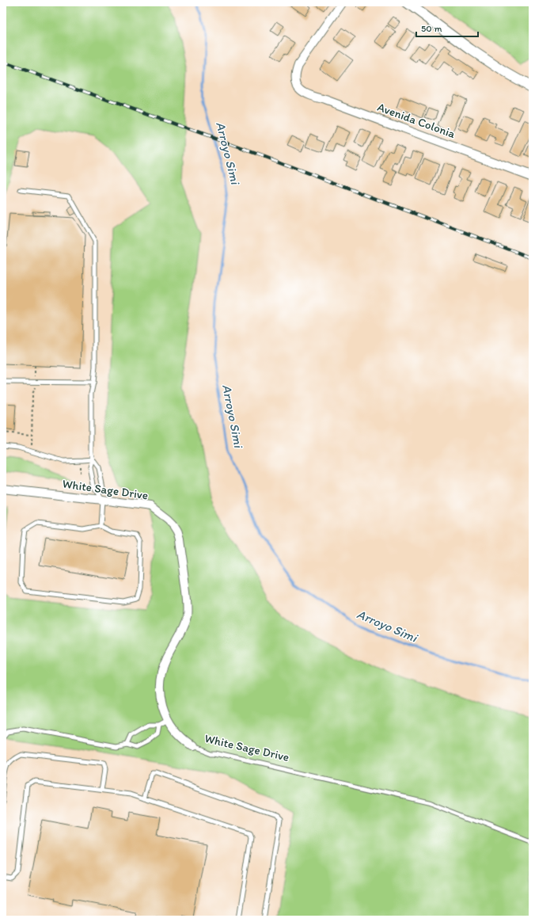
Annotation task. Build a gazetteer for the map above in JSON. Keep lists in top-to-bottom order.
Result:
{
  "streets": {
    "street": ["Avenida Colonia", "White Sage Drive"]
  },
  "water": ["Arroyo Simi"],
  "scale_bar": "50 m"
}
